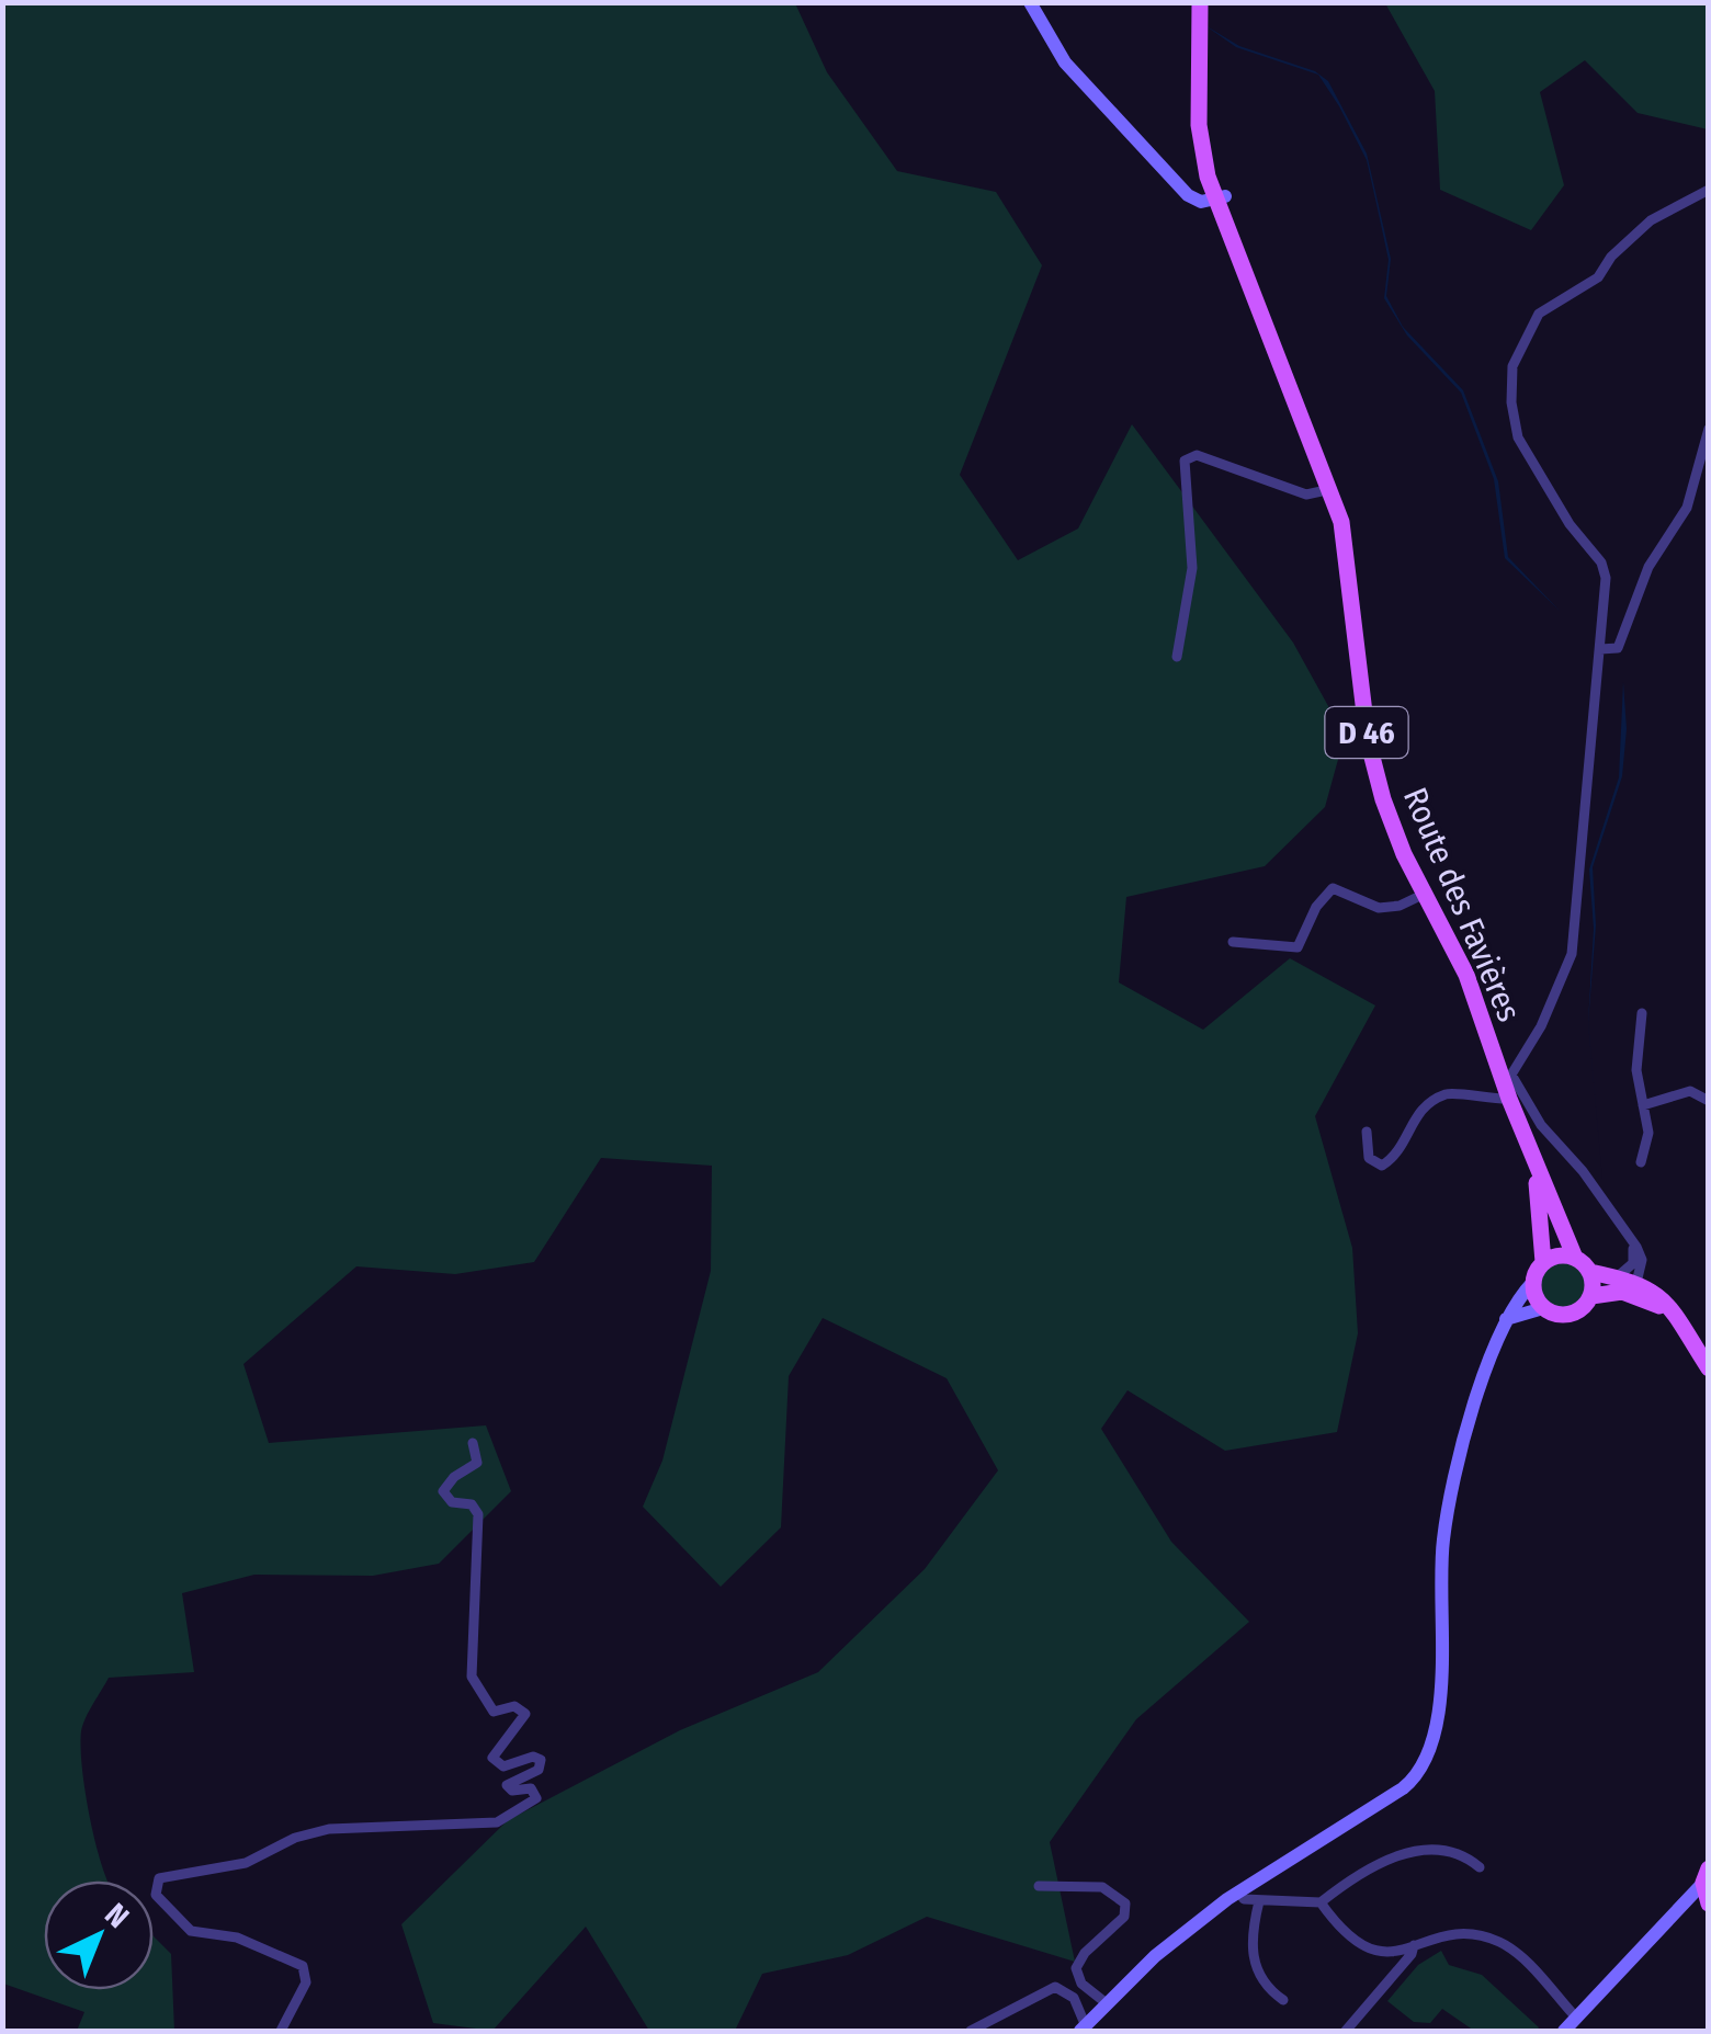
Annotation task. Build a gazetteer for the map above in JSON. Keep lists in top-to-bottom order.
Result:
{
  "streets": {
    "main road": ["D 46", "Route des Favières"]
  },
  "crossings": [
    ["D 46", "Route des Favières"]
  ],
  "north": "top right"
}
